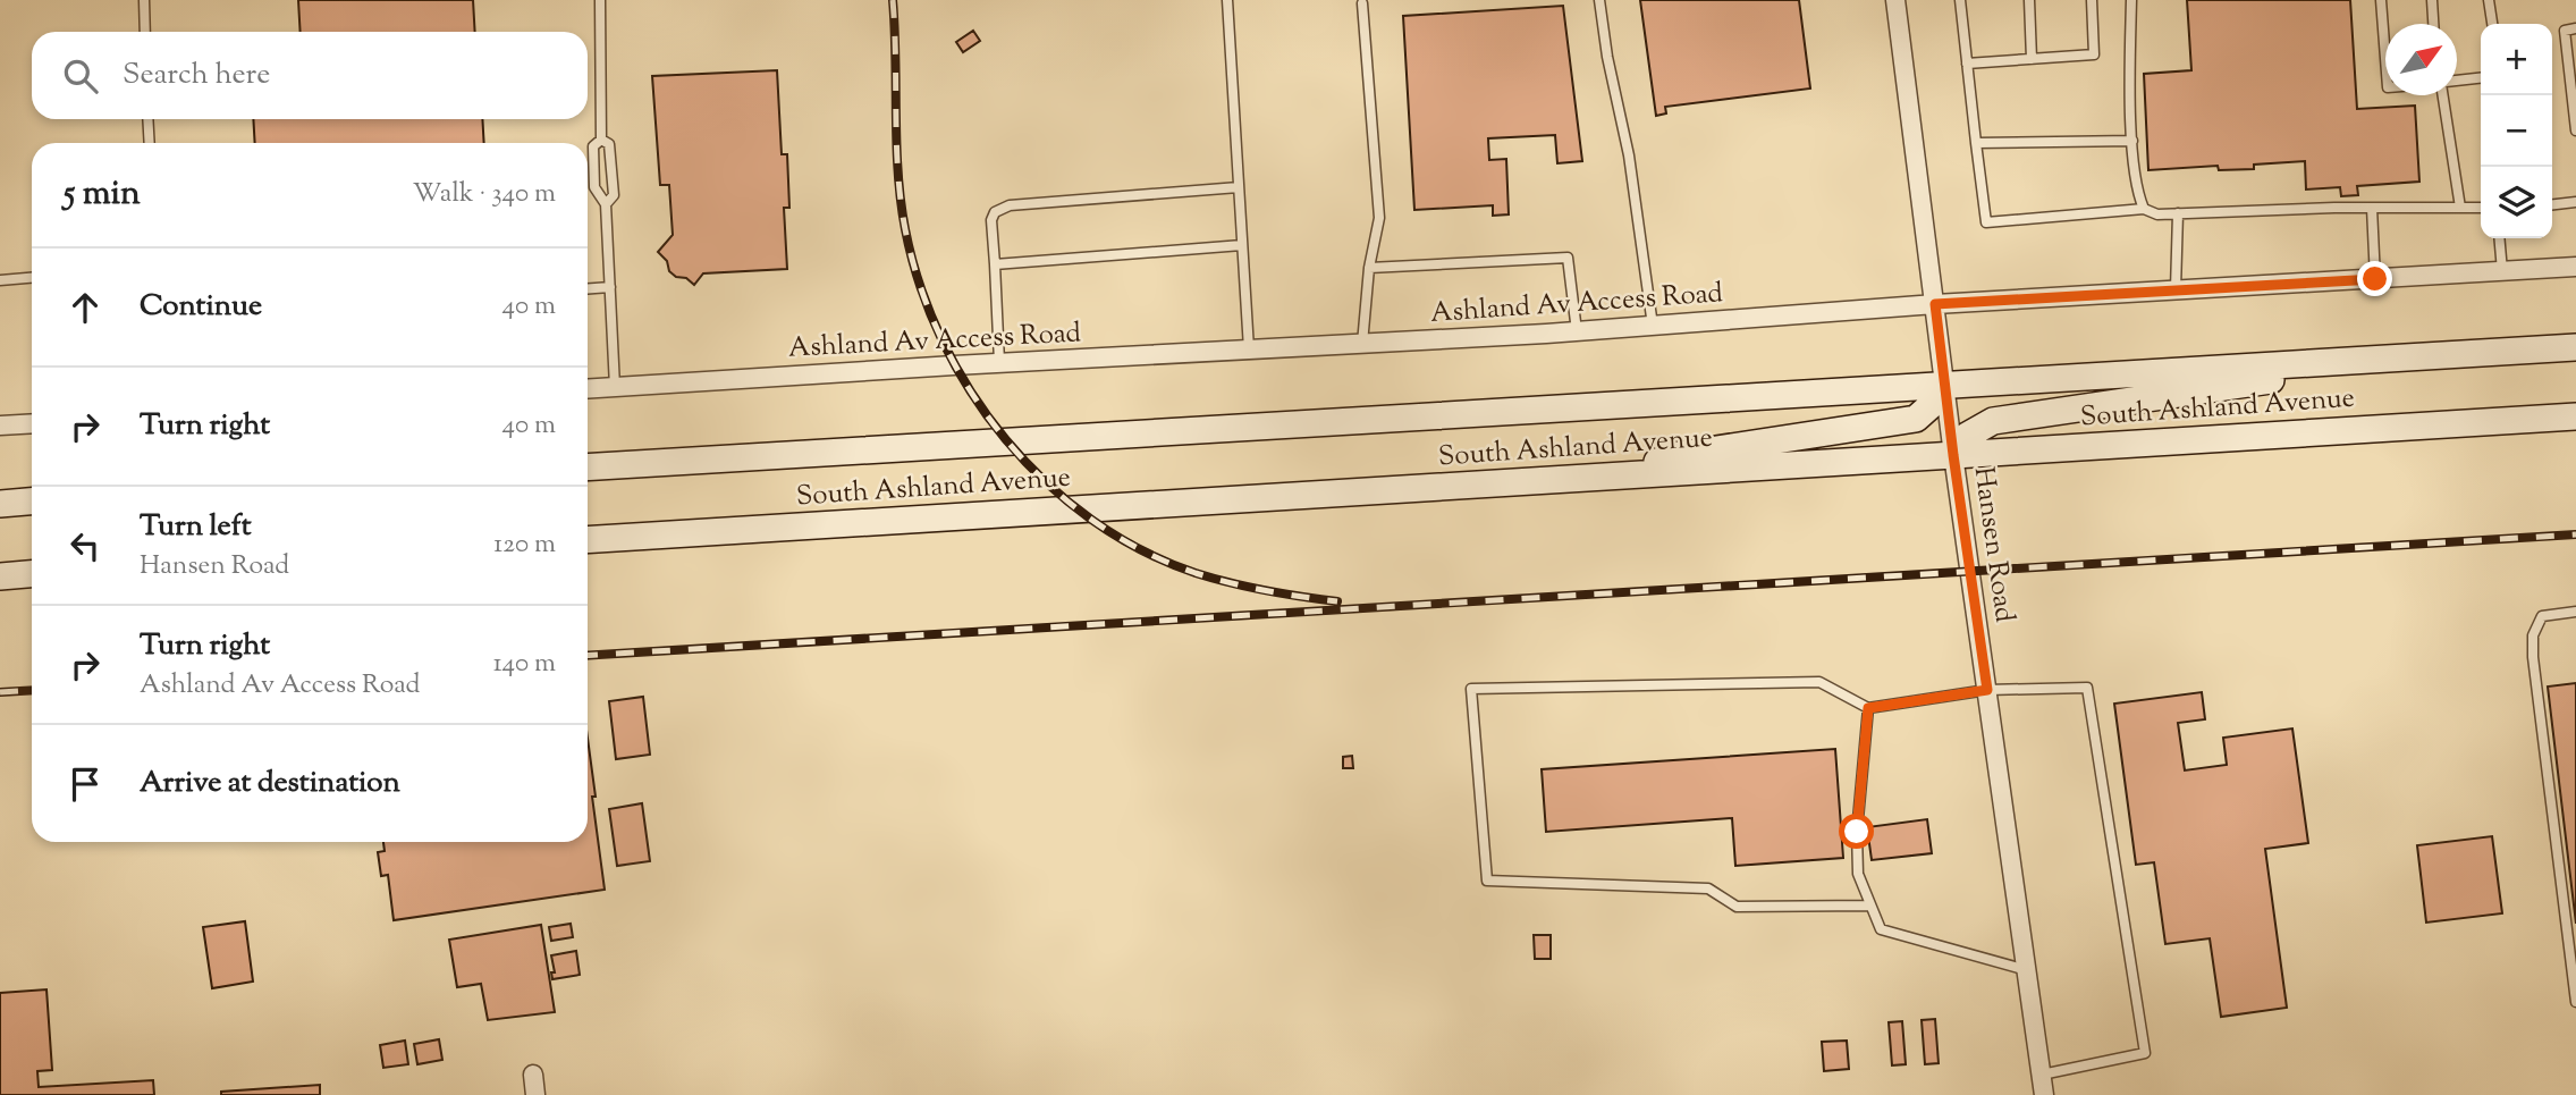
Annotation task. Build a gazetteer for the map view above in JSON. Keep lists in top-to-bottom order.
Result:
{
  "streets": {
    "main road": ["South Ashland Avenue"],
    "street": ["Ashland Av Access Road", "Hansen Road"]
  },
  "crossings": [
    ["Ashland Av Access Road", "Hansen Road"],
    ["South Ashland Avenue", "Hansen Road"]
  ],
  "north": "top right",
  "page": {
    "map_buttons": ["+", "−"],
    "search": "Search here",
    "heading": ["5 min", "Walk · 340 m"],
    "list": [
      ["Continue", "40 m"],
      ["Turn right", "40 m"],
      ["Turn left", "Hansen Road", "120 m"],
      ["Turn right", "Ashland Av Access Road", "140 m"],
      "Arrive at destination"
    ]
  }
}
